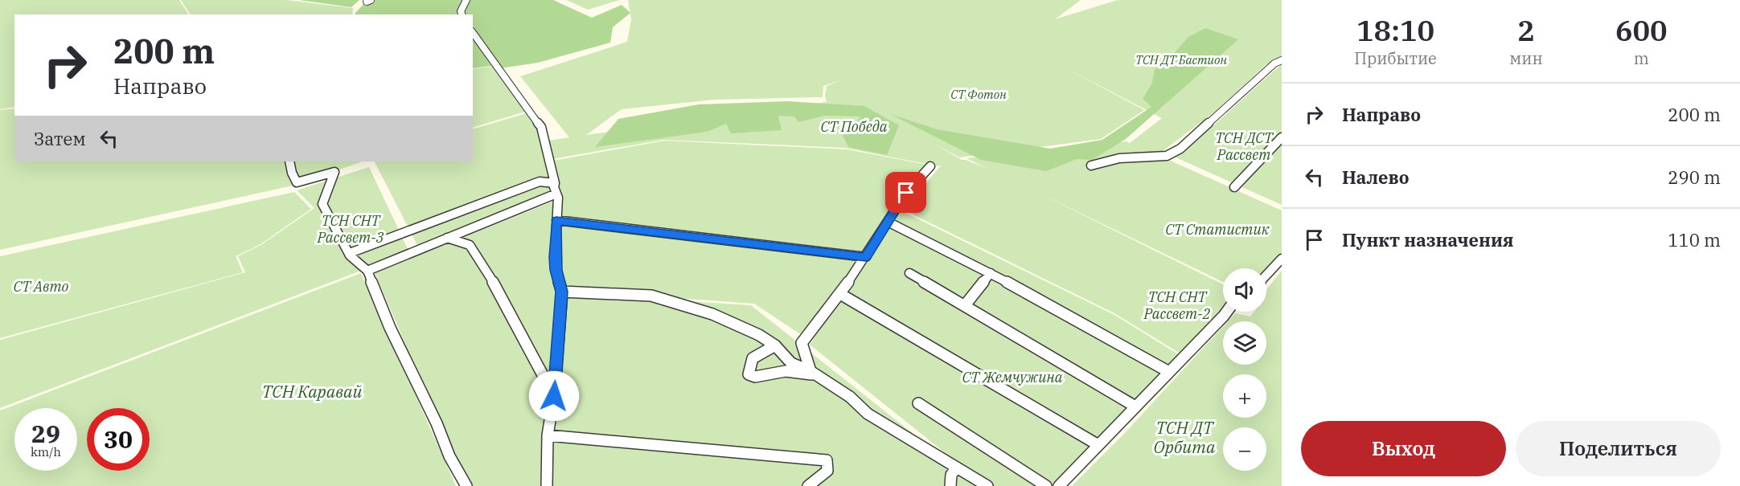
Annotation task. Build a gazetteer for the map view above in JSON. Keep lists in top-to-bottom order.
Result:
{
  "parks": [
    "ТСН ДТ Бастион",
    "СТ Фотон",
    "СТ Победа",
    "ТСН ДСТ Рассвет",
    "ТСН СНТ Рассвет-3",
    "СТ Статистик",
    "СТ Авто",
    "ТСН СНТ Рассвет-2",
    "СТ Жемчужина",
    "ТСН Каравай",
    "ТСН ДТ Орбита"
  ],
  "page": {
    "eta": [
      "18:10",
      "Прибытие",
      "2",
      "мин",
      "600",
      "m"
    ],
    "turn": ["200 m", "Направо"],
    "list": [
      {
        "name": "Направо",
        "value": "200 m"
      },
      {
        "name": "Налево",
        "value": "290 m"
      },
      {
        "name": "Пункт назначения",
        "value": "110 m"
      }
    ],
    "then": "Затем",
    "map_buttons": ["+", "−"],
    "speed": "29 km/h",
    "limit": "30",
    "buttons": ["Выход", "Поделиться"]
  }
}
